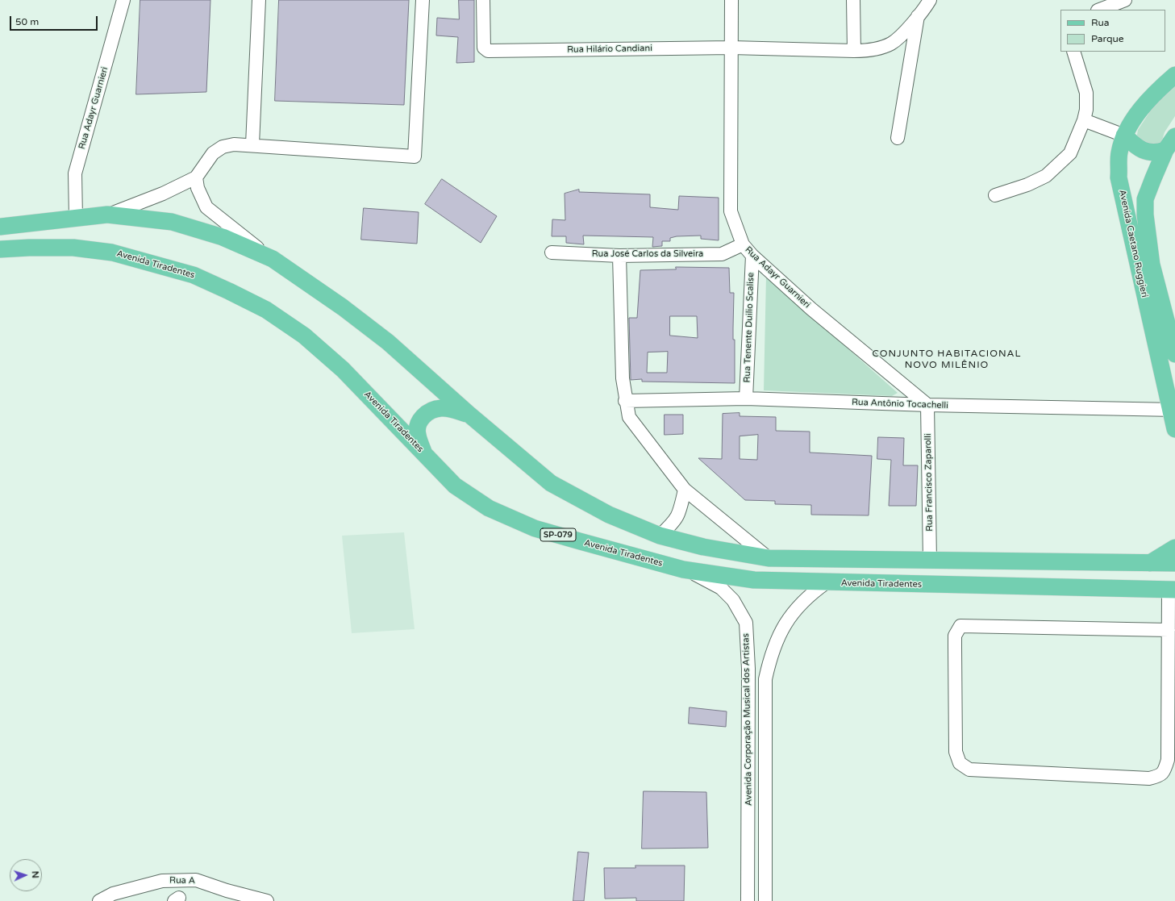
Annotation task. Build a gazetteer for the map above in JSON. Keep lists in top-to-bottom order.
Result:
{
  "streets": {
    "main road": ["Avenida Caetano Ruggieri", "Avenida Tiradentes", "SP-079"],
    "street": [
      "Rua Hilário Candiani",
      "Rua Adayr Guarnieri",
      "Rua José Carlos da Silveira",
      "Rua Tenente Duilio Scalise",
      "Rua Antônio Tocachelli",
      "Rua Francisco Zaparolli",
      "Avenida Corporação Musical dos Artistas",
      "Rua A"
    ]
  },
  "crossings": [
    ["Rua Hilário Candiani", "Rua Adayr Guarnieri"],
    ["Rua Adayr Guarnieri", "Rua José Carlos da Silveira"],
    ["Rua Adayr Guarnieri", "Rua Tenente Duilio Scalise"],
    ["Rua Adayr Guarnieri", "Rua Antônio Tocachelli"],
    ["Rua Adayr Guarnieri", "Rua Francisco Zaparolli"],
    ["Avenida Caetano Ruggieri", "Rua Antônio Tocachelli"],
    ["Avenida Tiradentes", "Avenida Corporação Musical dos Artistas"],
    ["Rua Tenente Duilio Scalise", "Rua Antônio Tocachelli"],
    ["Rua Antônio Tocachelli", "Rua Francisco Zaparolli"]
  ],
  "districts": ["CONJUNTO HABITACIONAL NOVO MILÊNIO"],
  "legend": ["Rua", "Parque"],
  "scale_bar": "50 m",
  "north": "right"
}
